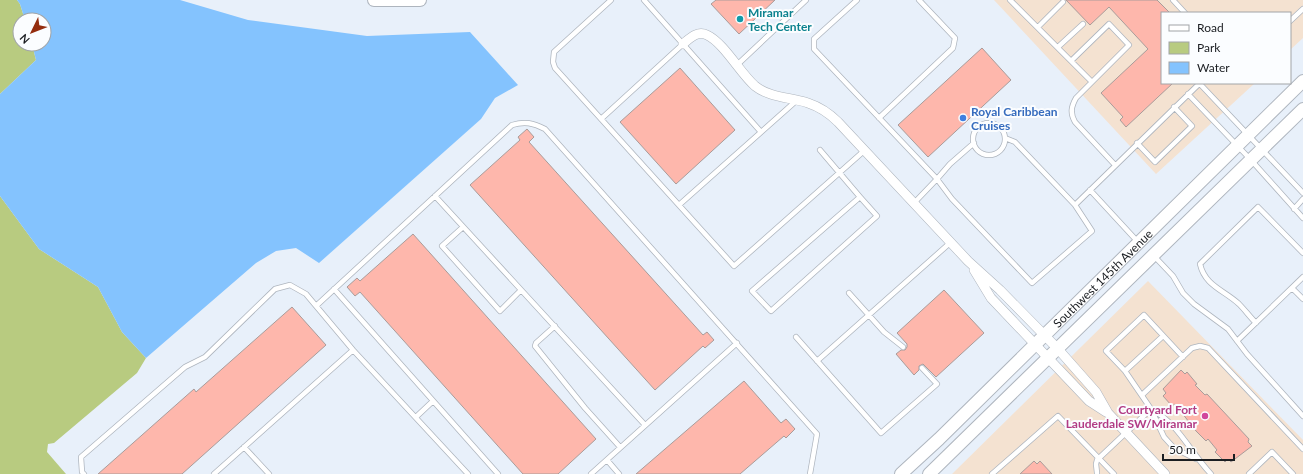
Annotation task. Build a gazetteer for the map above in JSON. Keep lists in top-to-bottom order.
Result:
{
  "streets": {
    "street": ["Southwest 145th Avenue"]
  },
  "places": ["Miramar Tech Center", "Royal Caribbean Cruises", "Courtyard Fort Lauderdale SW/Miramar"],
  "legend": ["Road", "Park", "Water"],
  "scale_bar": "50 m",
  "north": "bottom left"
}
